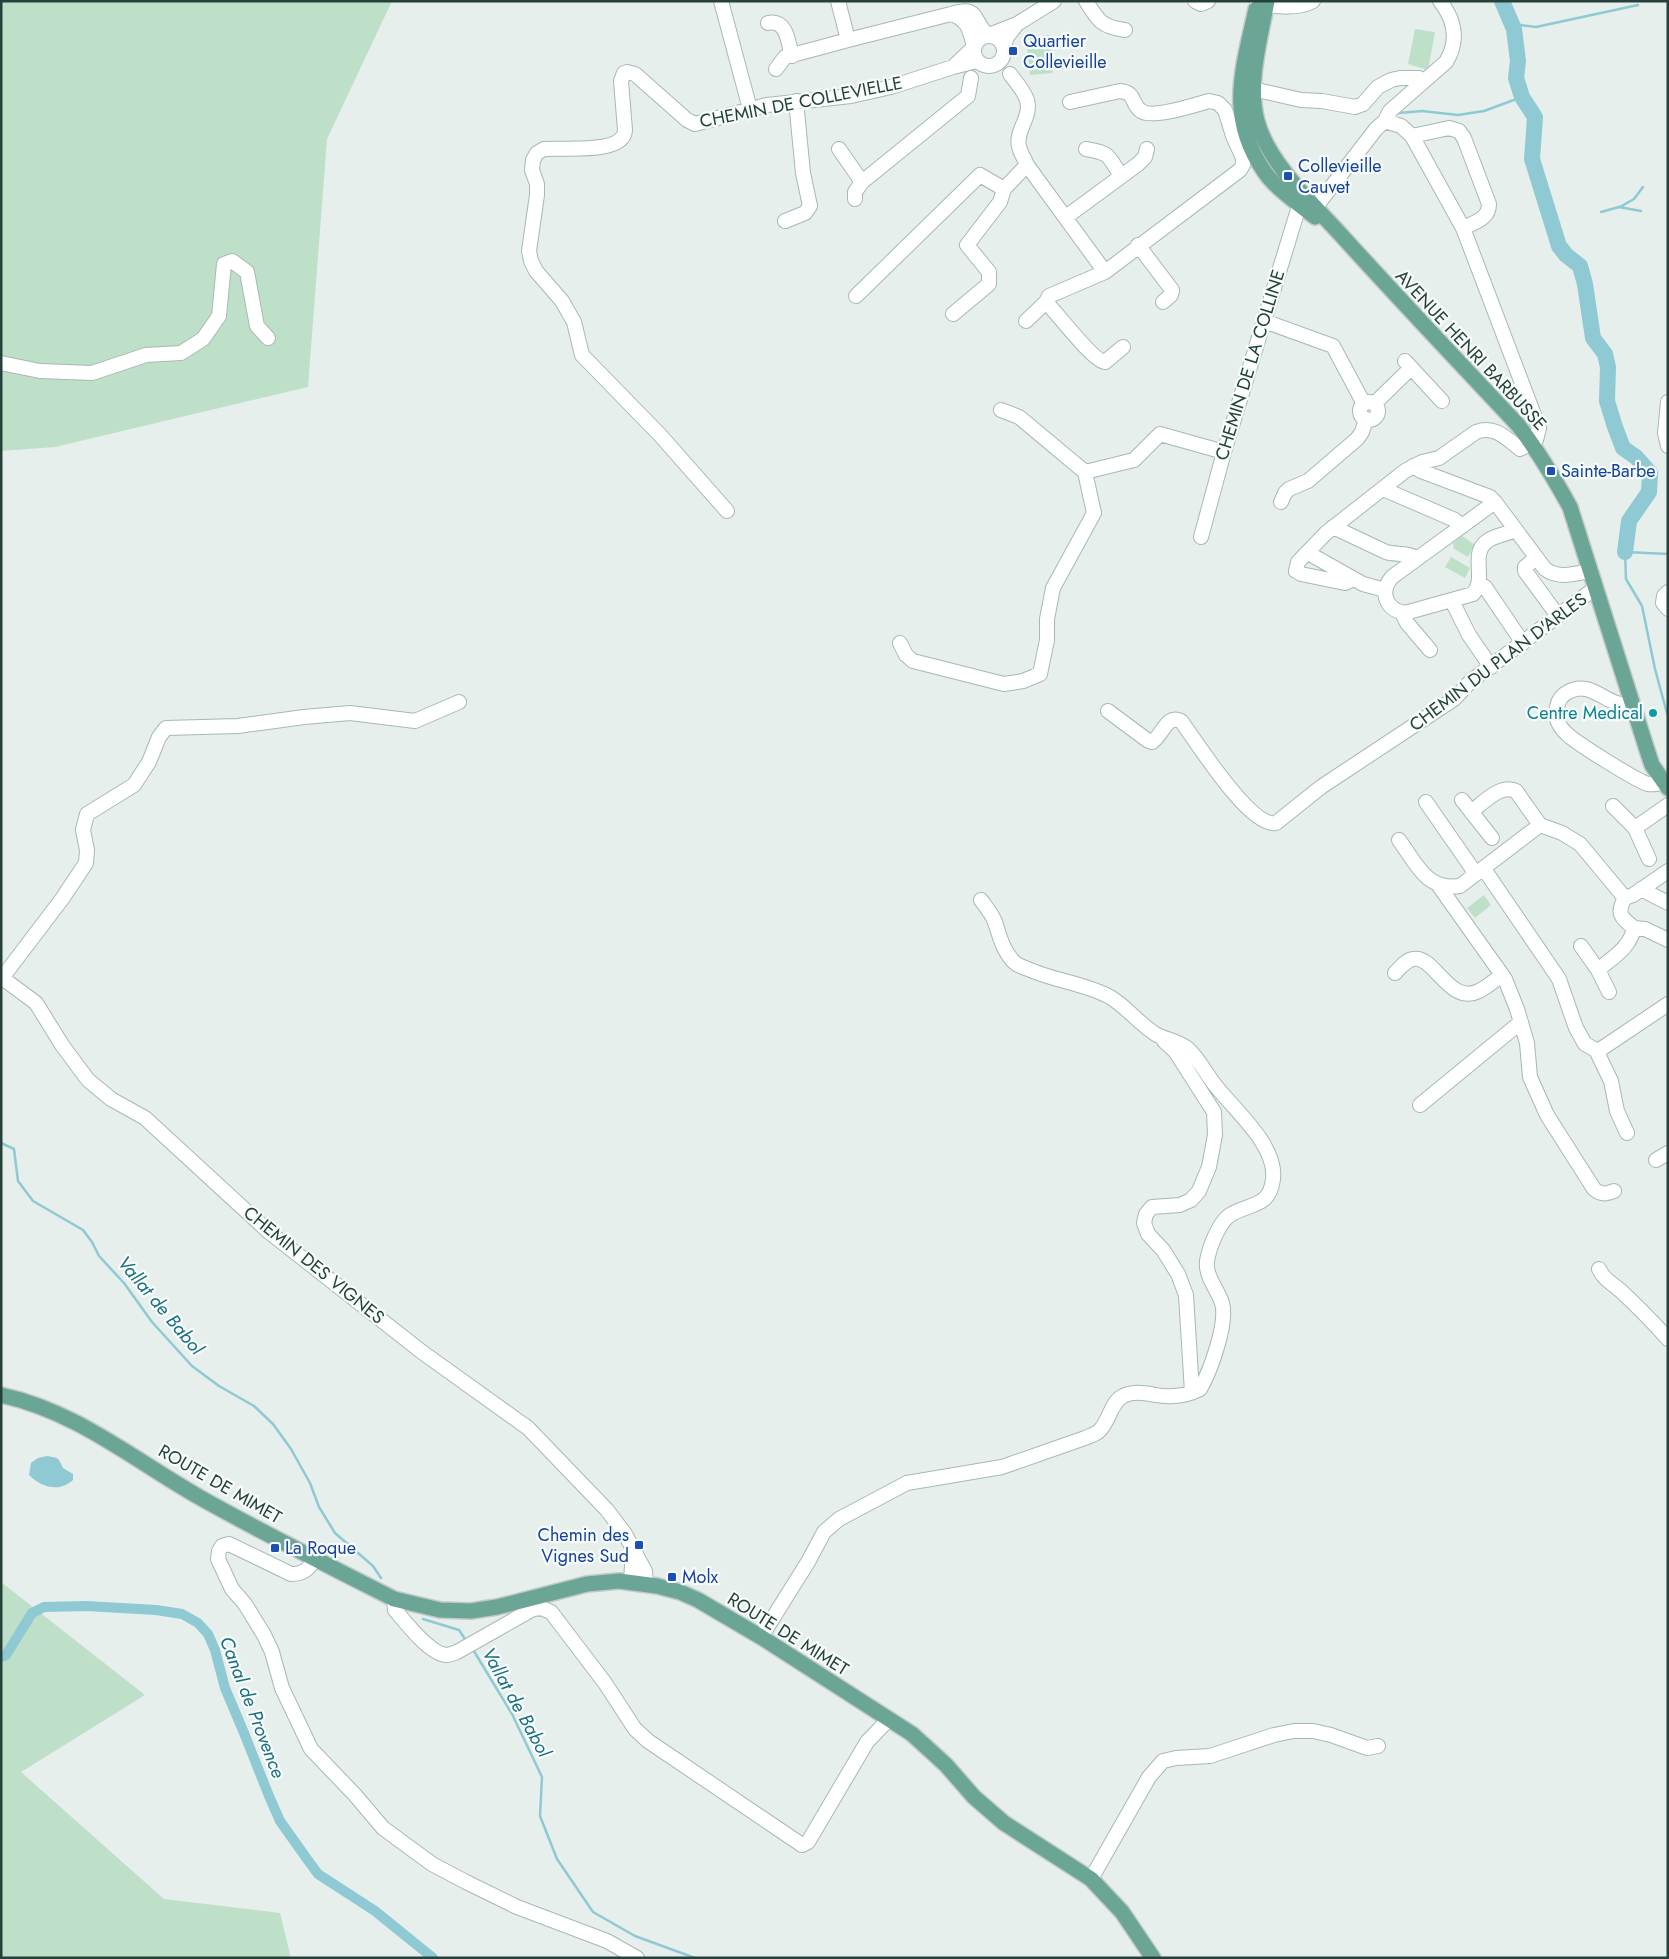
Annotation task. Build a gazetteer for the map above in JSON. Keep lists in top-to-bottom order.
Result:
{
  "streets": {
    "main road": ["AVENUE HENRI BARBUSSE", "ROUTE DE MIMET"],
    "street": [
      "CHEMIN DE COLLEVIELLE",
      "CHEMIN DE LA COLLINE",
      "CHEMIN DU PLAN D'ARLES",
      "CHEMIN DES VIGNES"
    ]
  },
  "crossings": [
    ["AVENUE HENRI BARBUSSE", "CHEMIN DE LA COLLINE"],
    ["AVENUE HENRI BARBUSSE", "CHEMIN DU PLAN D'ARLES"],
    ["CHEMIN DES VIGNES", "ROUTE DE MIMET"]
  ],
  "water": ["Vallat de Babol", "Canal de Provence"],
  "places": {
    "transit": [
      "Quartier Collevieille",
      "Collevieille Cauvet",
      "Sainte-Barbe",
      "Chemin des Vignes Sud",
      "La Roque",
      "Molx"
    ],
    "other": ["Centre Medical"]
  }
}
